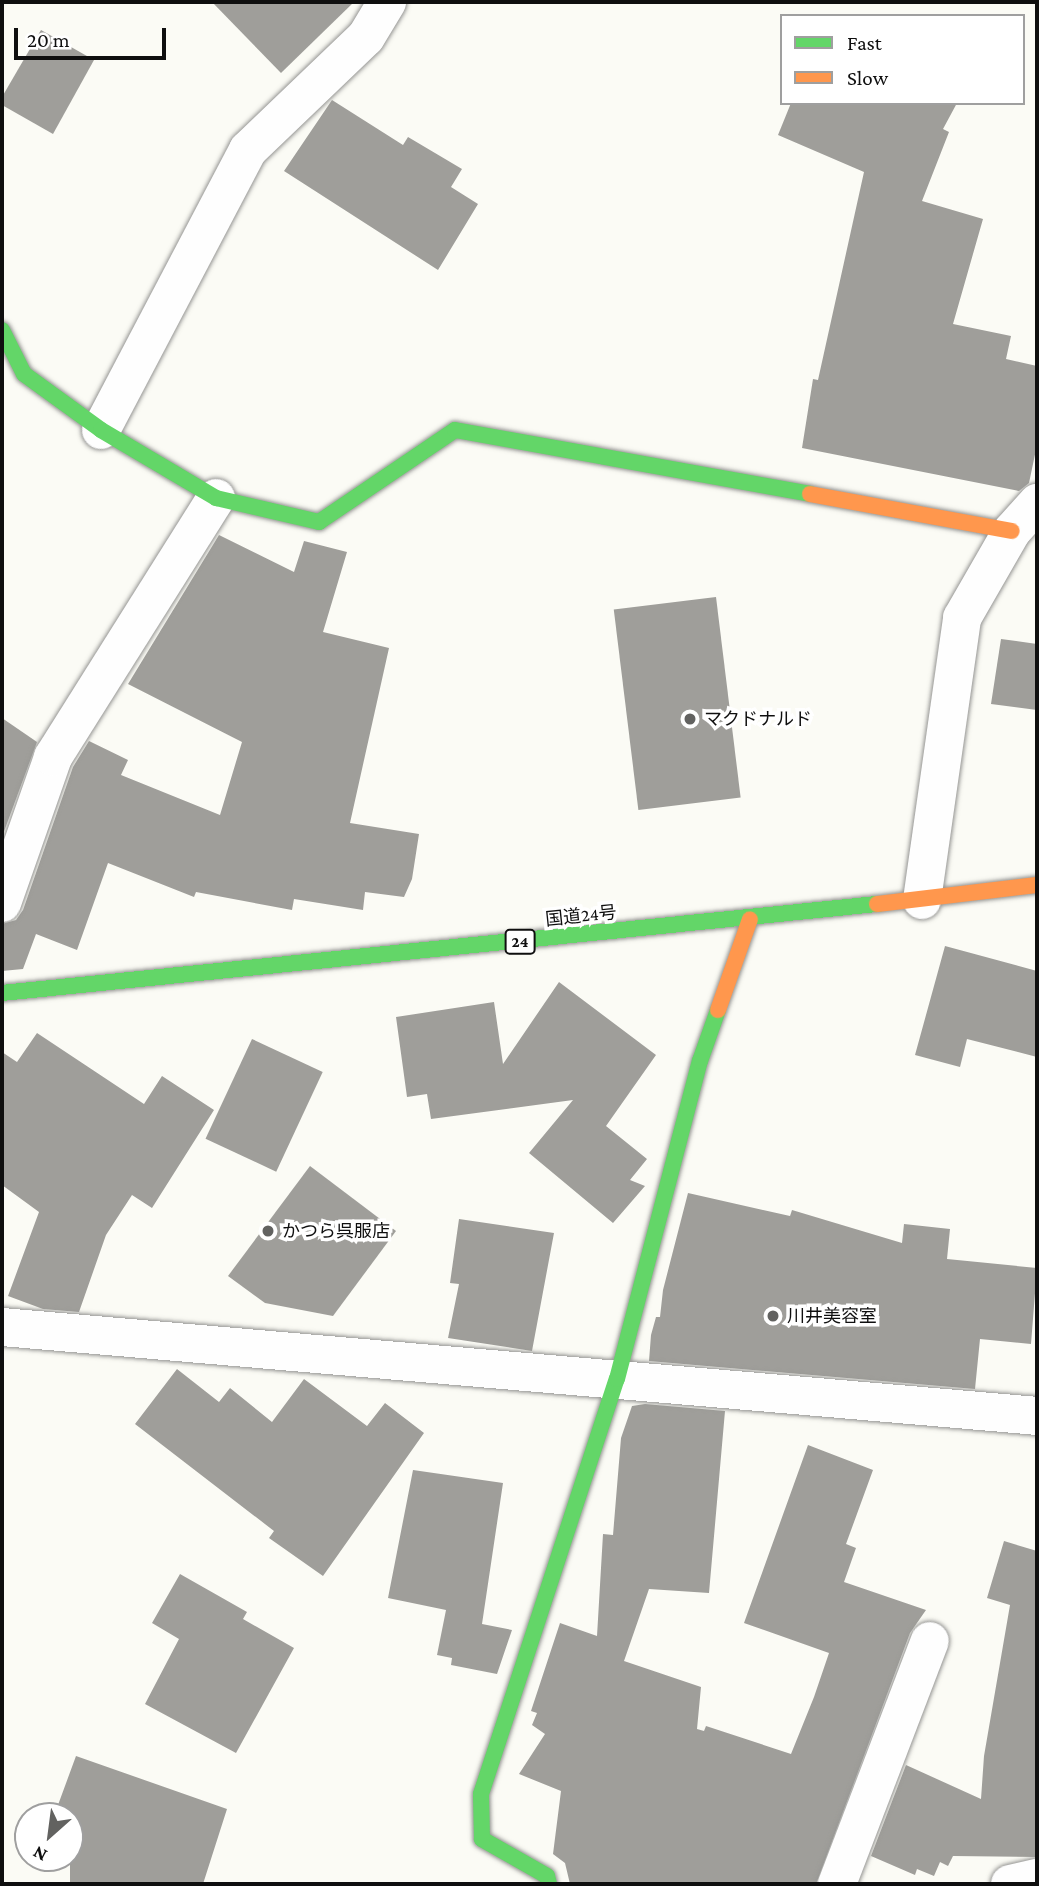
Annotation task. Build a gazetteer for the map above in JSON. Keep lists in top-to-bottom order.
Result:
{
  "streets": {
    "main road": ["国道24号", "24"]
  },
  "places": ["マクドナルド", "かつら呉服店", "川井美容室"],
  "legend": ["Fast", "Slow"],
  "scale_bar": "20 m",
  "north": "bottom left"
}
